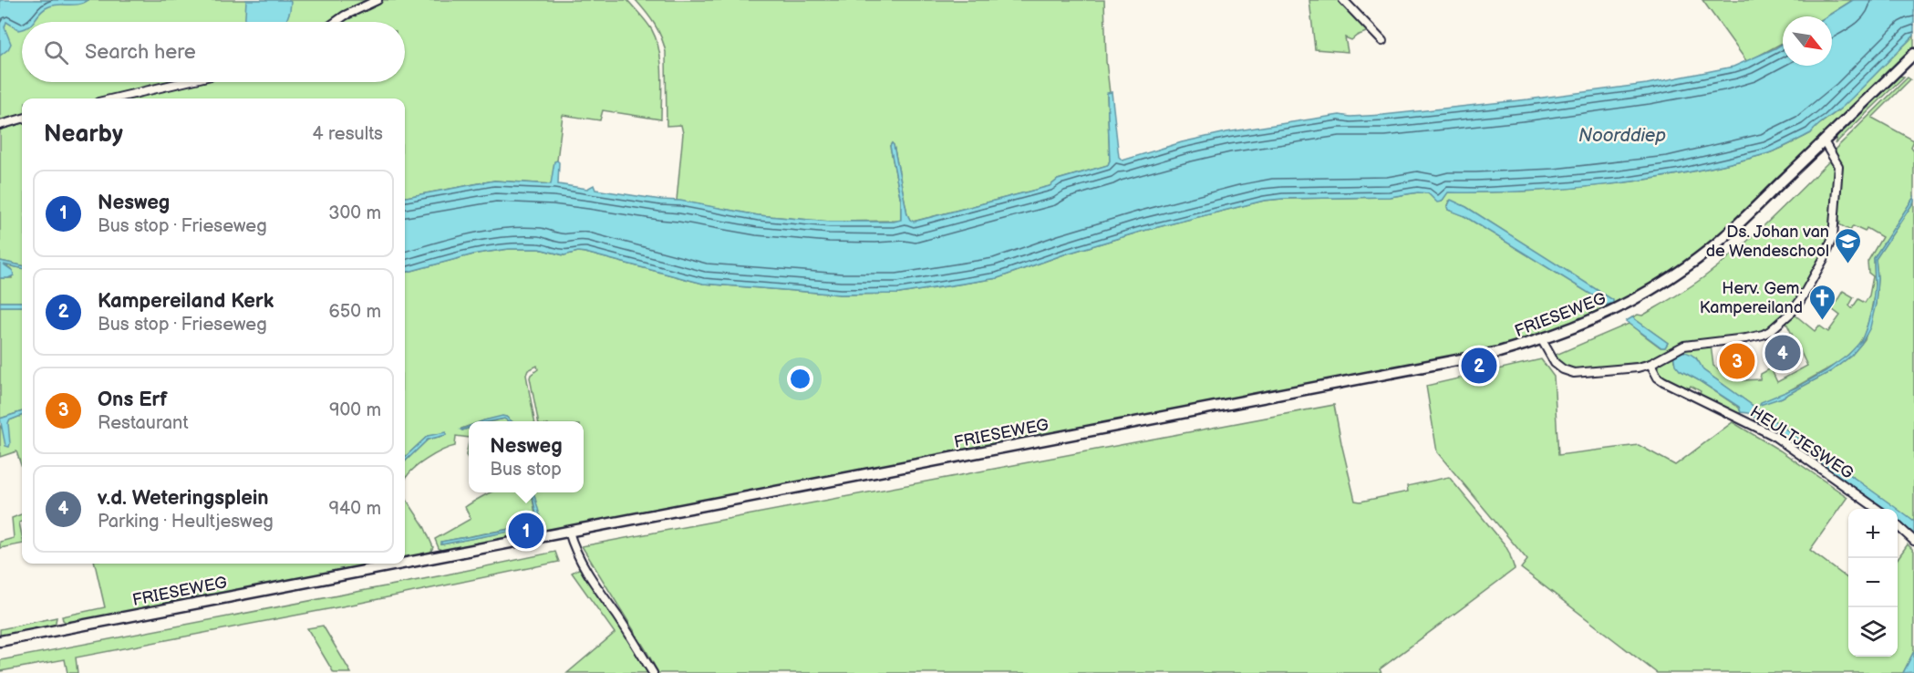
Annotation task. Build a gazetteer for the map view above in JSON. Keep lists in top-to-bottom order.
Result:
{
  "streets": {
    "main road": ["FRIESEWEG"],
    "street": ["HEULTJESWEG"]
  },
  "water": ["Noorddiep"],
  "places": {
    "school or university": ["Ds. Johan van de Wendeschool"],
    "church": ["Herv. Gem. Kampereiland"]
  },
  "north": "bottom right",
  "page": {
    "search": "Search here",
    "heading": ["Nearby", "4 results"],
    "list": [
      {
        "mark": "1",
        "name": "Nesweg",
        "note": "Bus stop · Frieseweg",
        "value": "300 m"
      },
      {
        "mark": "2",
        "name": "Kampereiland Kerk",
        "note": "Bus stop · Frieseweg",
        "value": "650 m"
      },
      {
        "mark": "3",
        "name": "Ons Erf",
        "note": "Restaurant",
        "value": "900 m"
      },
      {
        "mark": "4",
        "name": "v.d. Weteringsplein",
        "note": "Parking · Heultjesweg",
        "value": "940 m"
      }
    ],
    "pins": [
      "4",
      "3",
      "2",
      "1"
    ],
    "popup": ["Nesweg", "Bus stop"],
    "map_buttons": ["+", "−"]
  }
}
